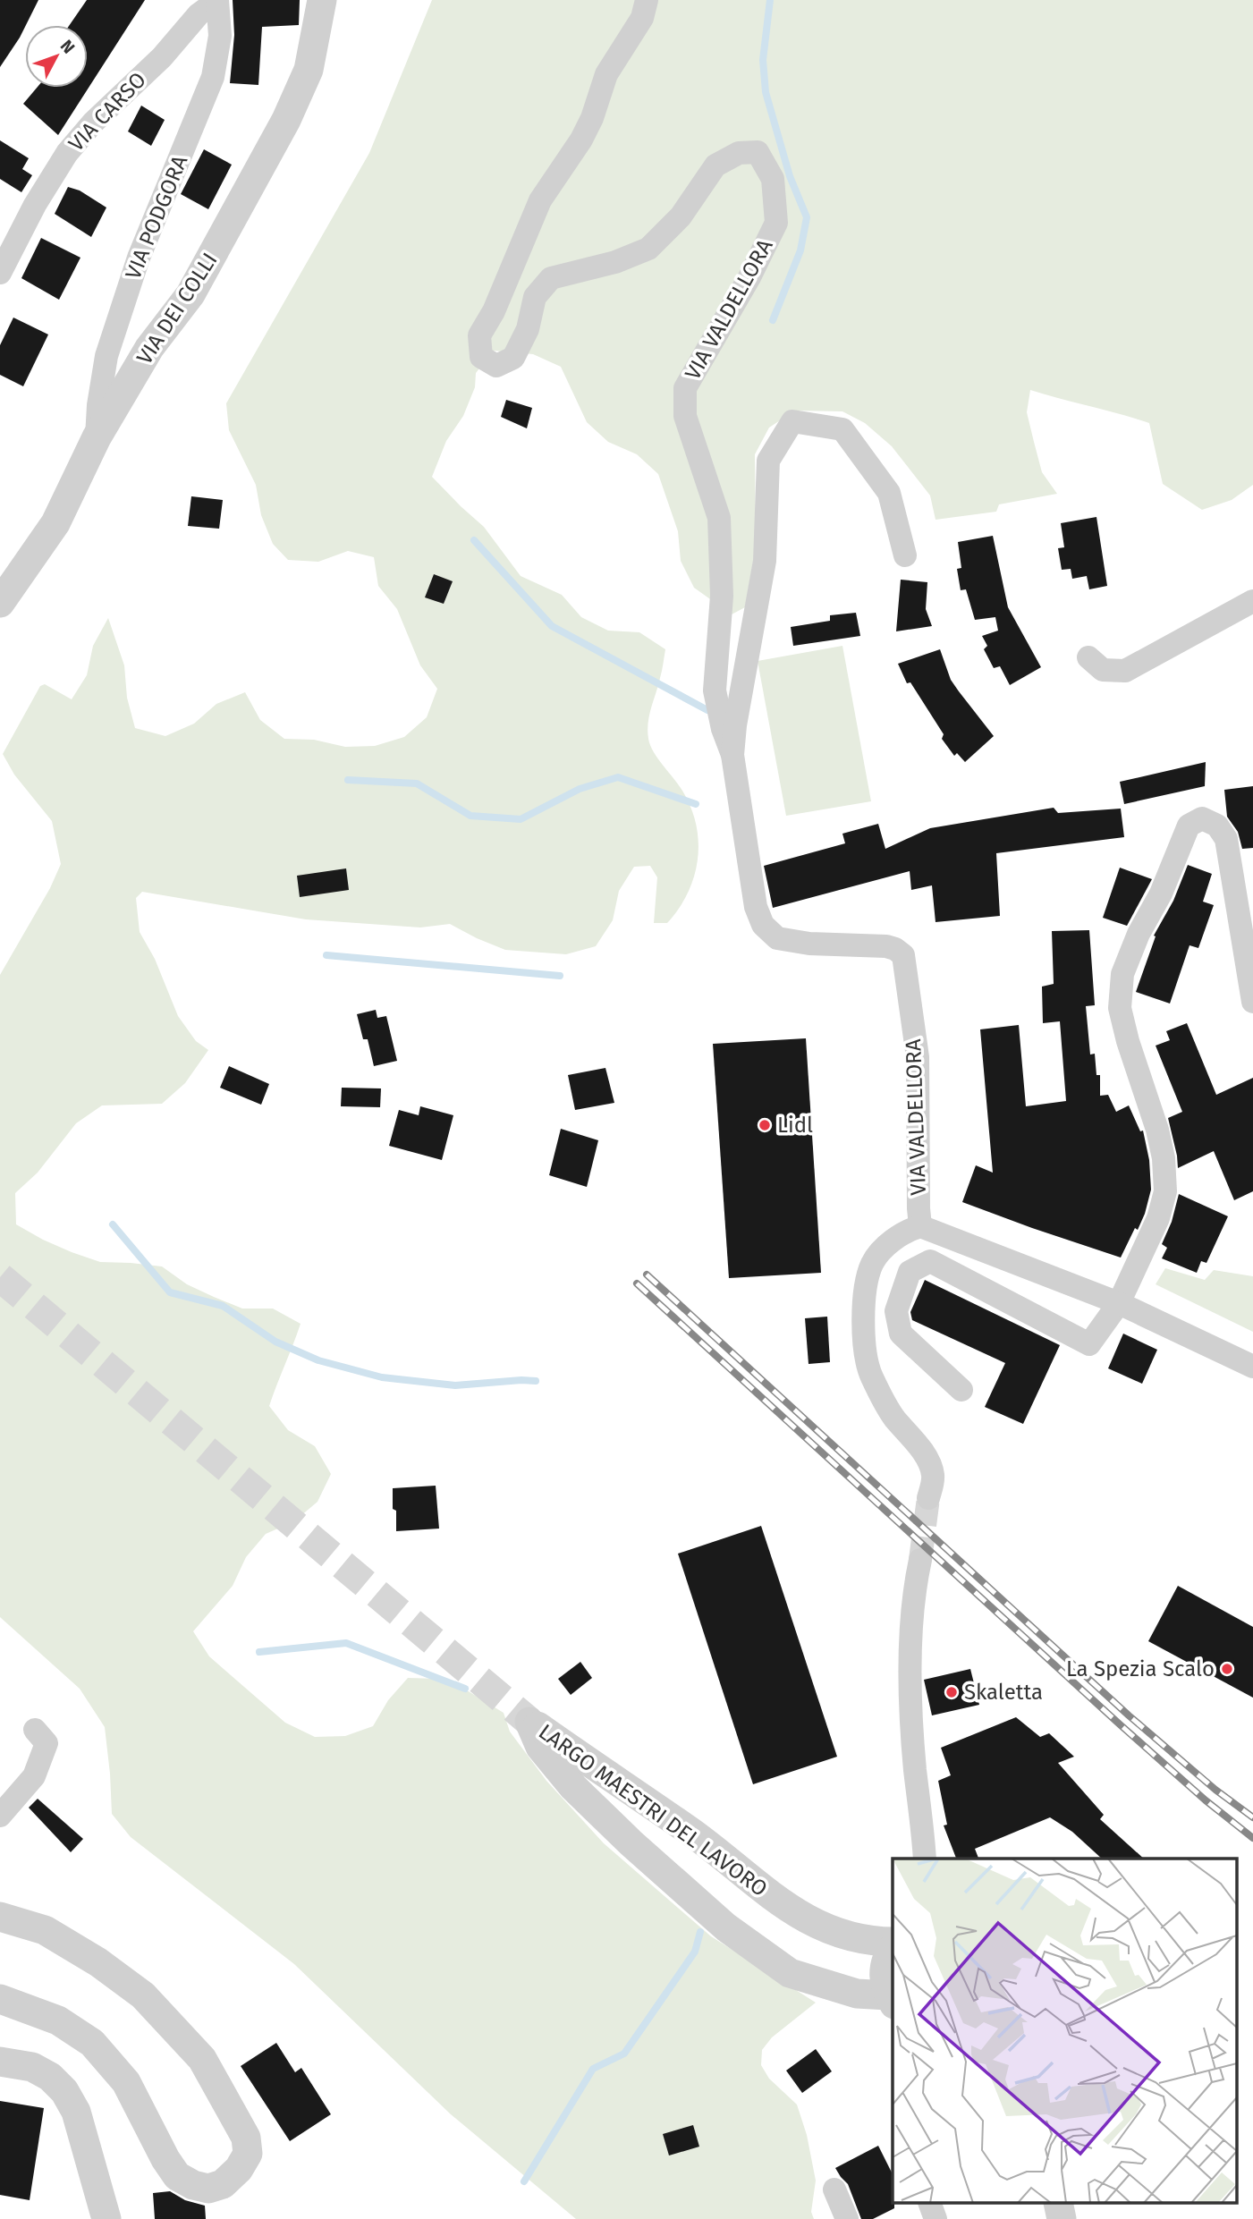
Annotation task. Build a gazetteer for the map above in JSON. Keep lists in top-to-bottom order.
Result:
{
  "streets": {
    "street": [
      "VIA CARSO",
      "VIA PODGORA",
      "VIA DEI COLLI",
      "VIA VALDELLORA",
      "LARGO MAESTRI DEL LAVORO"
    ]
  },
  "crossings": [
    ["VIA CARSO", "VIA PODGORA"],
    ["VIA PODGORA", "VIA DEI COLLI"]
  ],
  "places": ["Lidl", "La Spezia Scalo", "Skaletta"],
  "north": "top right"
}
